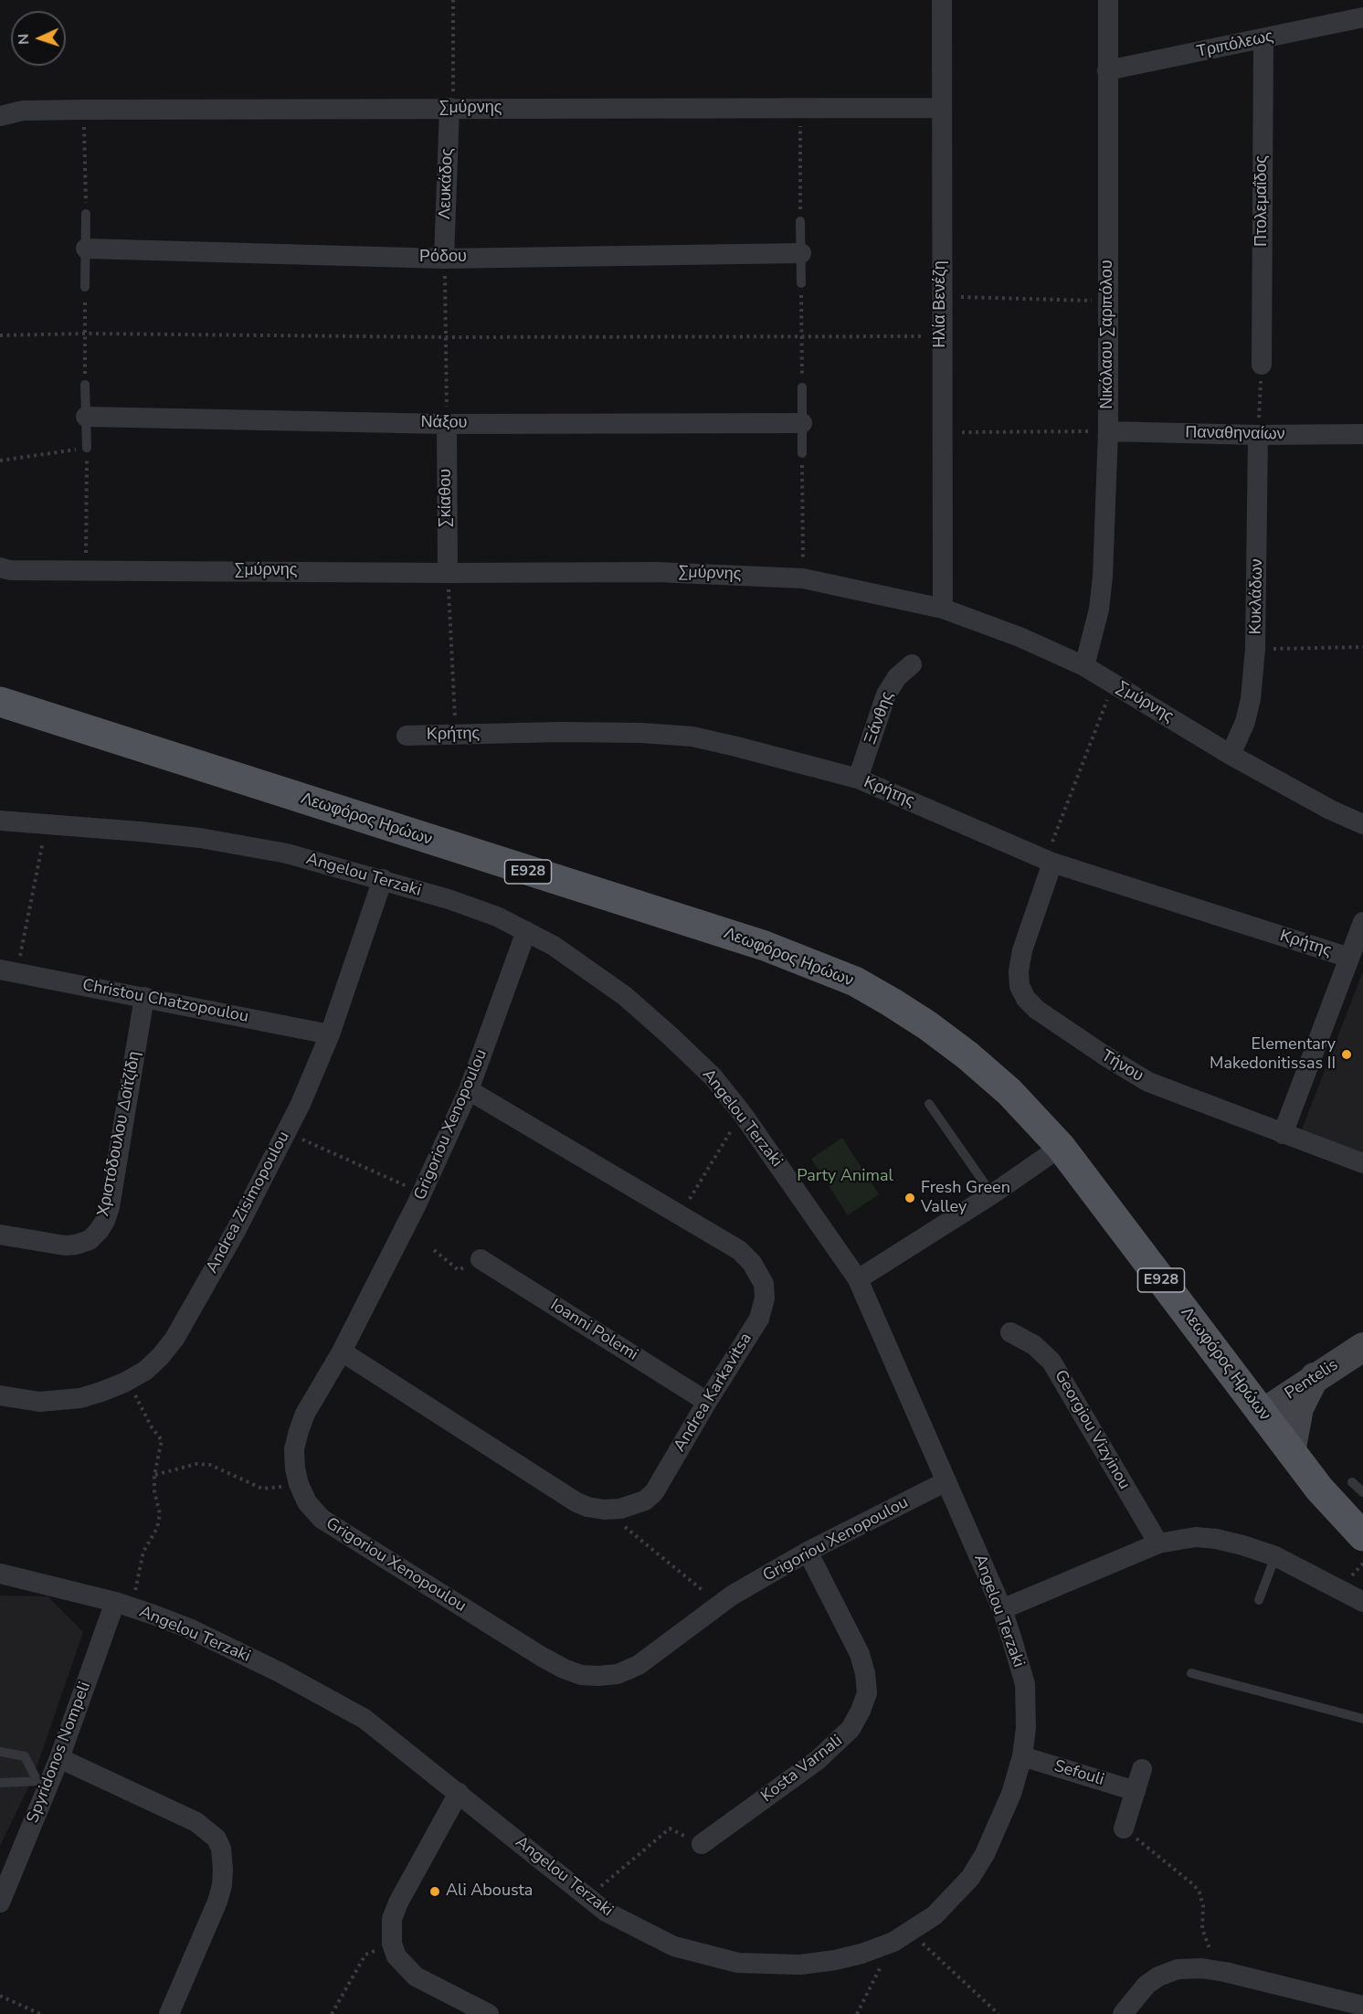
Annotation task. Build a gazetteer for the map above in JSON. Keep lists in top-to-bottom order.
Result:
{
  "streets": {
    "main road": ["Λεωφόρος Ηρώων", "E928"],
    "street": [
      "Τριπόλεως",
      "Σμύρνης",
      "Λευκάδος",
      "Πτολεμαΐδος",
      "Ρόδου",
      "Ηλία Βενέζη",
      "Νικόλαου Σαριπόλου",
      "Νάξου",
      "Παναθηναίων",
      "Σκίαθου",
      "Κυκλάδων",
      "Ξάνθης",
      "Κρήτης",
      "Angelou Terzaki",
      "Christou Chatzopoulou",
      "Τήνου",
      "Grigoriou Xenopoulou",
      "Χριστόδουλου Δοϊτζίδη",
      "Andrea Zisimopoulou",
      "Ioanni Polemi",
      "Pentelis",
      "Andrea Karkavitsa",
      "Georgiou Vizyinou",
      "Spyridonos Nompeli",
      "Kosta Varnali",
      "Sefouli"
    ]
  },
  "crossings": [
    ["Τριπόλεως", "Πτολεμαΐδος"],
    ["Τριπόλεως", "Νικόλαου Σαριπόλου"],
    ["Σμύρνης", "Λευκάδος"],
    ["Σμύρνης", "Ηλία Βενέζη"],
    ["Σμύρνης", "Νικόλαου Σαριπόλου"],
    ["Σμύρνης", "Σκίαθου"],
    ["Σμύρνης", "Κυκλάδων"],
    ["Λευκάδος", "Ρόδου"],
    ["Νικόλαου Σαριπόλου", "Παναθηναίων"],
    ["Νάξου", "Σκίαθου"],
    ["Παναθηναίων", "Κυκλάδων"],
    ["Ξάνθης", "Κρήτης"],
    ["Κρήτης", "Τήνου"],
    ["Λεωφόρος Ηρώων", "Pentelis"],
    ["Angelou Terzaki", "Grigoriou Xenopoulou"],
    ["Angelou Terzaki", "Andrea Zisimopoulou"],
    ["Angelou Terzaki", "Spyridonos Nompeli"],
    ["Angelou Terzaki", "Sefouli"],
    ["Christou Chatzopoulou", "Χριστόδουλου Δοϊτζίδη"],
    ["Christou Chatzopoulou", "Andrea Zisimopoulou"],
    ["Grigoriou Xenopoulou", "Andrea Karkavitsa"],
    ["Grigoriou Xenopoulou", "Kosta Varnali"],
    ["Ioanni Polemi", "Andrea Karkavitsa"]
  ],
  "parks": ["Party Animal"],
  "places": ["Elementary Makedonitissas II", "Fresh Green Valley", "Ali Abousta"],
  "north": "left"
}
